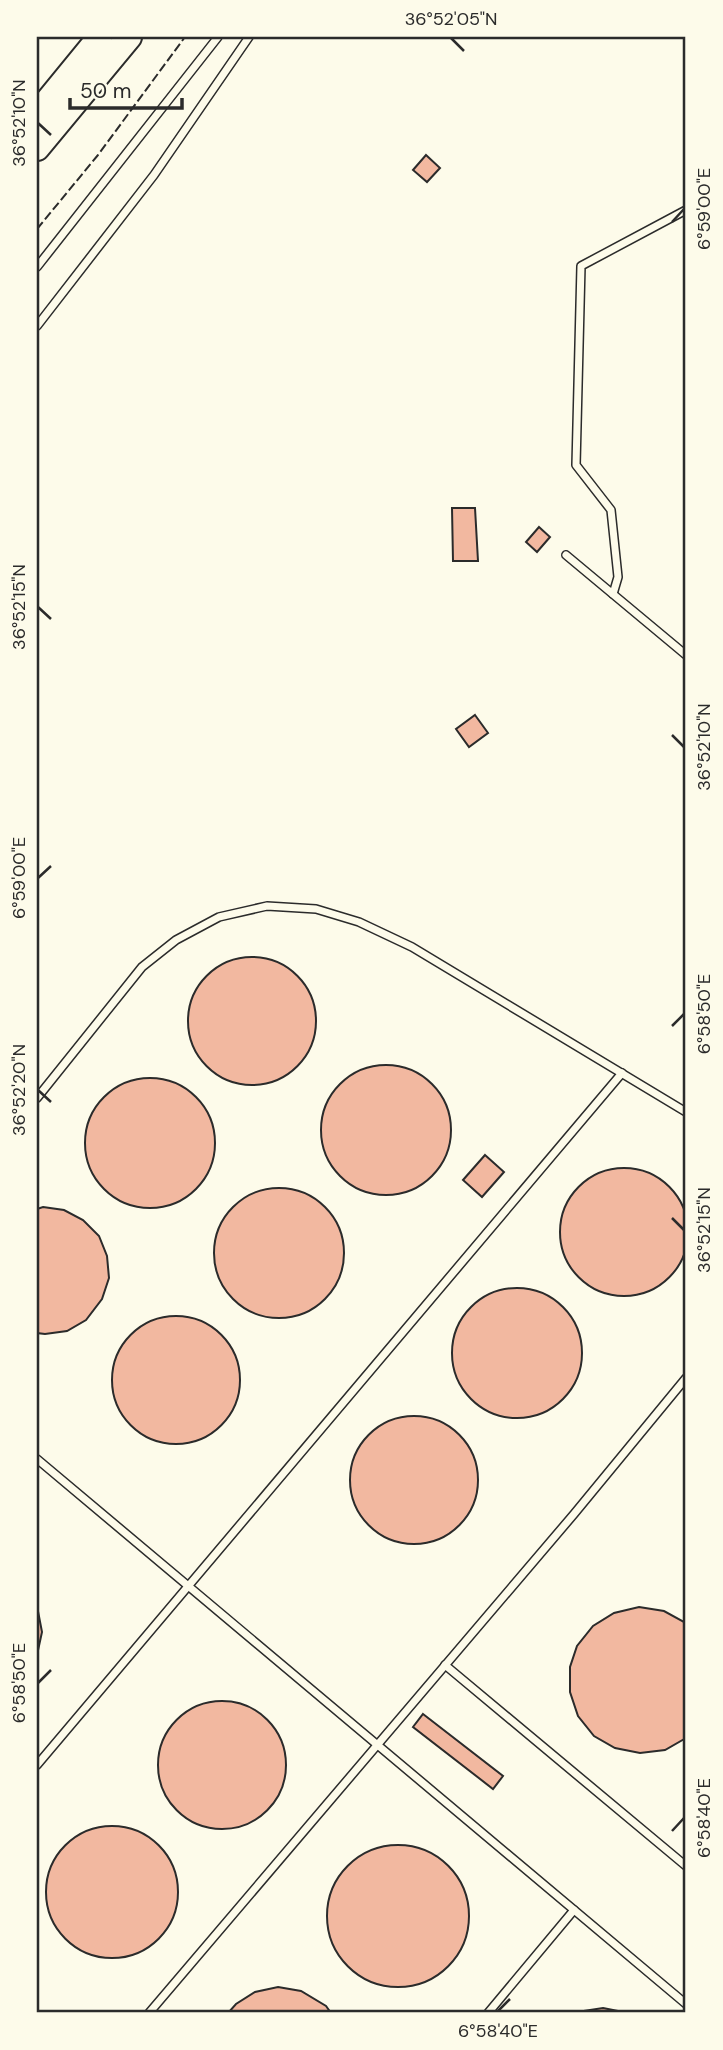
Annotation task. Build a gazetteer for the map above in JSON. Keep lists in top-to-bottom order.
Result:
{
  "scale_bar": "50 m",
  "coordinates": [
    "36°52'05\"N",
    "36°52'10\"N",
    "6°59'00\"E",
    "36°52'15\"N",
    "6°58'50\"E",
    "36°52'20\"N",
    "6°58'40\"E"
  ]
}
